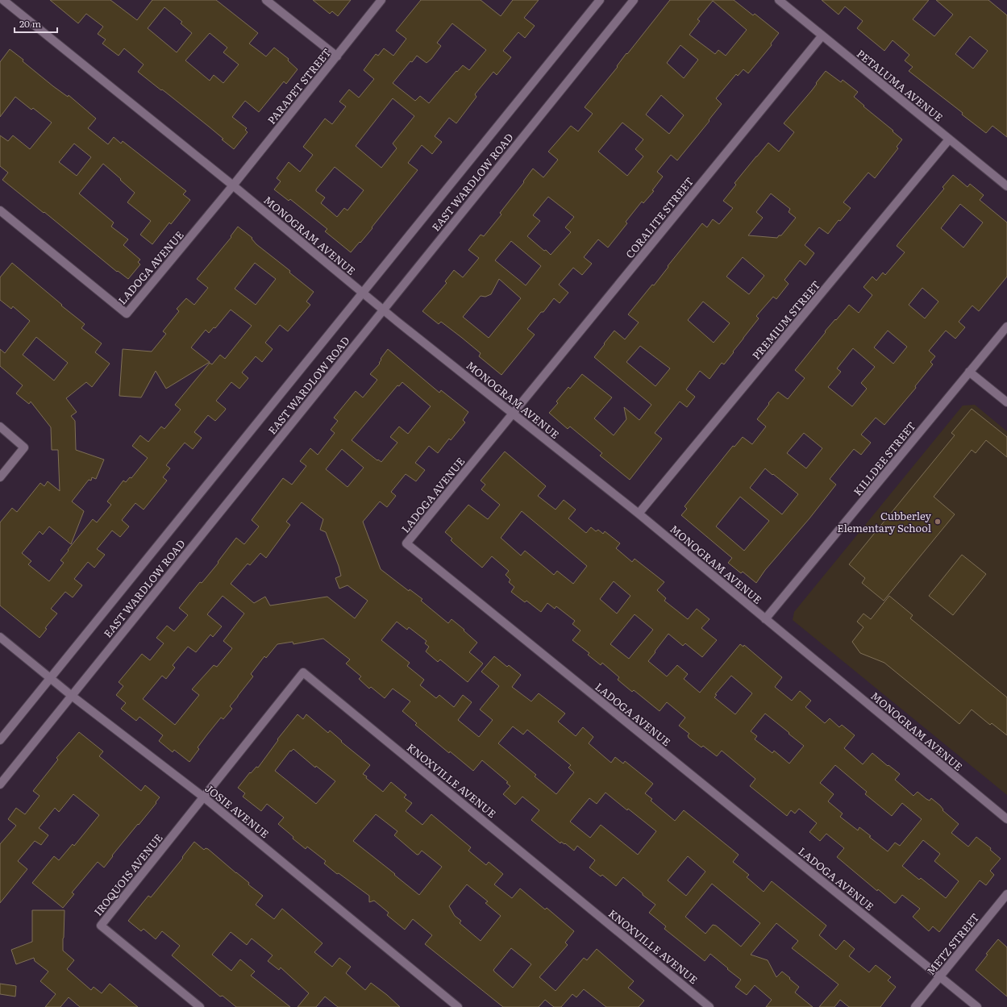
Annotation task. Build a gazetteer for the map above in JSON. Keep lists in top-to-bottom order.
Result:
{
  "streets": {
    "street": [
      "PETALUMA AVENUE",
      "PARAPET STREET",
      "EAST WARDLOW ROAD",
      "CORALITE STREET",
      "MONOGRAM AVENUE",
      "LADOGA AVENUE",
      "PREMIUM STREET",
      "KILLDEE STREET",
      "KNOXVILLE AVENUE",
      "JOSIE AVENUE",
      "IROQUOIS AVENUE",
      "METZ STREET"
    ]
  },
  "crossings": [
    ["PETALUMA AVENUE", "CORALITE STREET"],
    ["PETALUMA AVENUE", "PREMIUM STREET"],
    ["PARAPET STREET", "MONOGRAM AVENUE"],
    ["PARAPET STREET", "LADOGA AVENUE"],
    ["EAST WARDLOW ROAD", "MONOGRAM AVENUE"],
    ["EAST WARDLOW ROAD", "JOSIE AVENUE"],
    ["CORALITE STREET", "MONOGRAM AVENUE"],
    ["CORALITE STREET", "LADOGA AVENUE"],
    ["MONOGRAM AVENUE", "LADOGA AVENUE"],
    ["MONOGRAM AVENUE", "PREMIUM STREET"],
    ["MONOGRAM AVENUE", "KILLDEE STREET"],
    ["LADOGA AVENUE", "METZ STREET"],
    ["KNOXVILLE AVENUE", "JOSIE AVENUE"],
    ["KNOXVILLE AVENUE", "IROQUOIS AVENUE"],
    ["JOSIE AVENUE", "IROQUOIS AVENUE"]
  ],
  "places": ["Cubberley Elementary School"],
  "scale_bar": "20 m"
}
